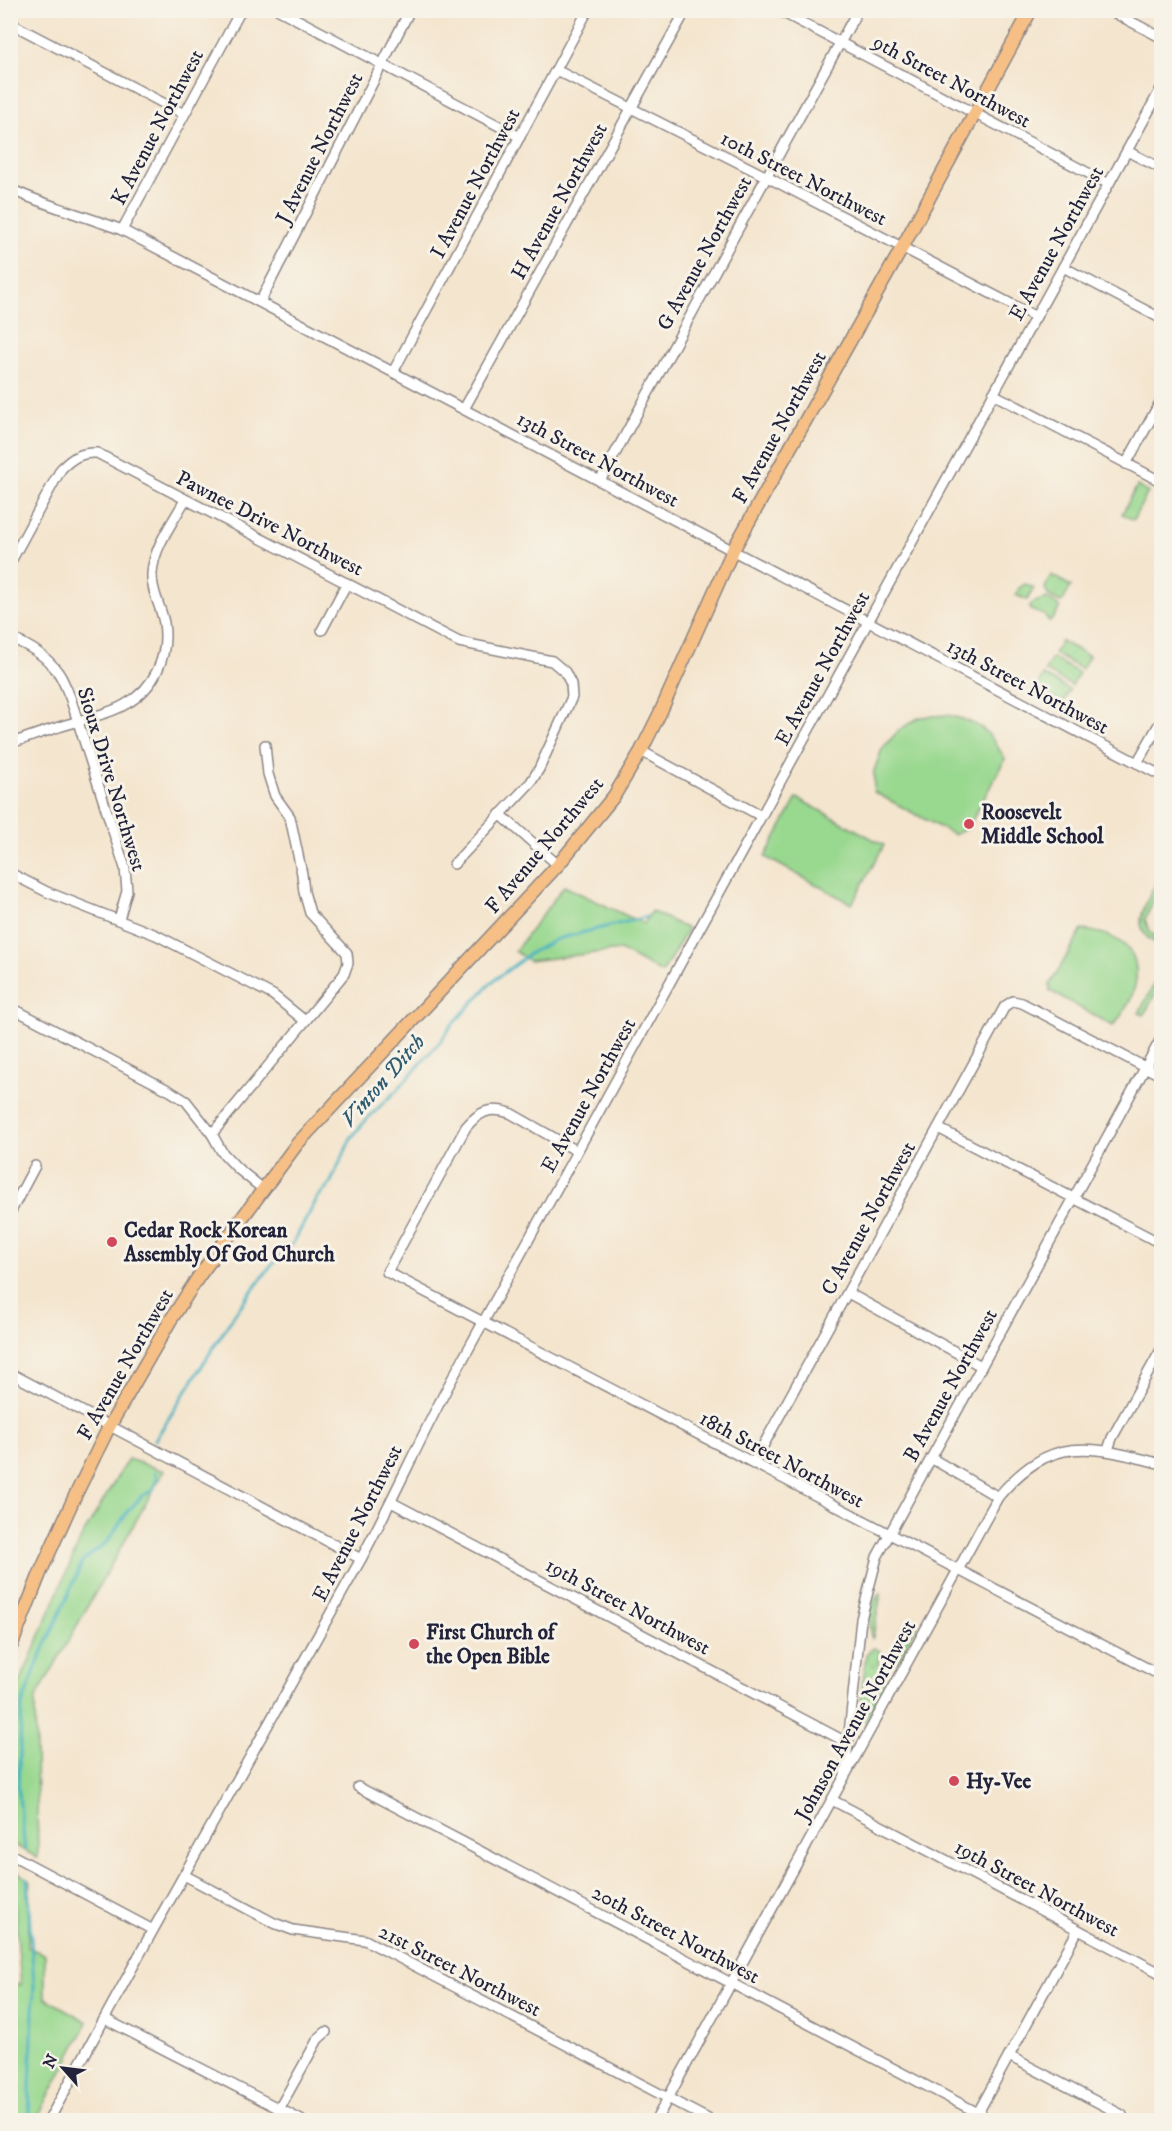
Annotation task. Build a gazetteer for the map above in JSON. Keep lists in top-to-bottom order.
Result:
{
  "streets": {
    "main road": ["F Avenue Northwest"],
    "street": [
      "9th Street Northwest",
      "K Avenue Northwest",
      "J Avenue Northwest",
      "10th Street Northwest",
      "I Avenue Northwest",
      "H Avenue Northwest",
      "E Avenue Northwest",
      "G Avenue Northwest",
      "13th Street Northwest",
      "Pawnee Drive Northwest",
      "Sioux Drive Northwest",
      "C Avenue Northwest",
      "B Avenue Northwest",
      "18th Street Northwest",
      "19th Street Northwest",
      "Johnson Avenue Northwest",
      "20th Street Northwest",
      "21st Street Northwest"
    ]
  },
  "crossings": [
    ["9th Street Northwest", "E Avenue Northwest"],
    ["9th Street Northwest", "G Avenue Northwest"],
    ["9th Street Northwest", "F Avenue Northwest"],
    ["K Avenue Northwest", "13th Street Northwest"],
    ["J Avenue Northwest", "13th Street Northwest"],
    ["10th Street Northwest", "I Avenue Northwest"],
    ["10th Street Northwest", "H Avenue Northwest"],
    ["10th Street Northwest", "E Avenue Northwest"],
    ["10th Street Northwest", "G Avenue Northwest"],
    ["10th Street Northwest", "F Avenue Northwest"],
    ["I Avenue Northwest", "13th Street Northwest"],
    ["H Avenue Northwest", "13th Street Northwest"],
    ["E Avenue Northwest", "13th Street Northwest"],
    ["E Avenue Northwest", "18th Street Northwest"],
    ["E Avenue Northwest", "19th Street Northwest"],
    ["E Avenue Northwest", "21st Street Northwest"],
    ["G Avenue Northwest", "13th Street Northwest"],
    ["F Avenue Northwest", "13th Street Northwest"],
    ["C Avenue Northwest", "B Avenue Northwest"],
    ["C Avenue Northwest", "18th Street Northwest"],
    ["B Avenue Northwest", "18th Street Northwest"],
    ["B Avenue Northwest", "19th Street Northwest"],
    ["B Avenue Northwest", "Johnson Avenue Northwest"],
    ["18th Street Northwest", "Johnson Avenue Northwest"],
    ["19th Street Northwest", "Johnson Avenue Northwest"],
    ["Johnson Avenue Northwest", "20th Street Northwest"],
    ["Johnson Avenue Northwest", "21st Street Northwest"]
  ],
  "water": ["Vinton Ditch"],
  "places": [
    "Roosevelt Middle School",
    "Cedar Rock Korean Assembly Of God Church",
    "First Church of the Open Bible",
    "Hy-Vee"
  ],
  "north": "top left"
}
